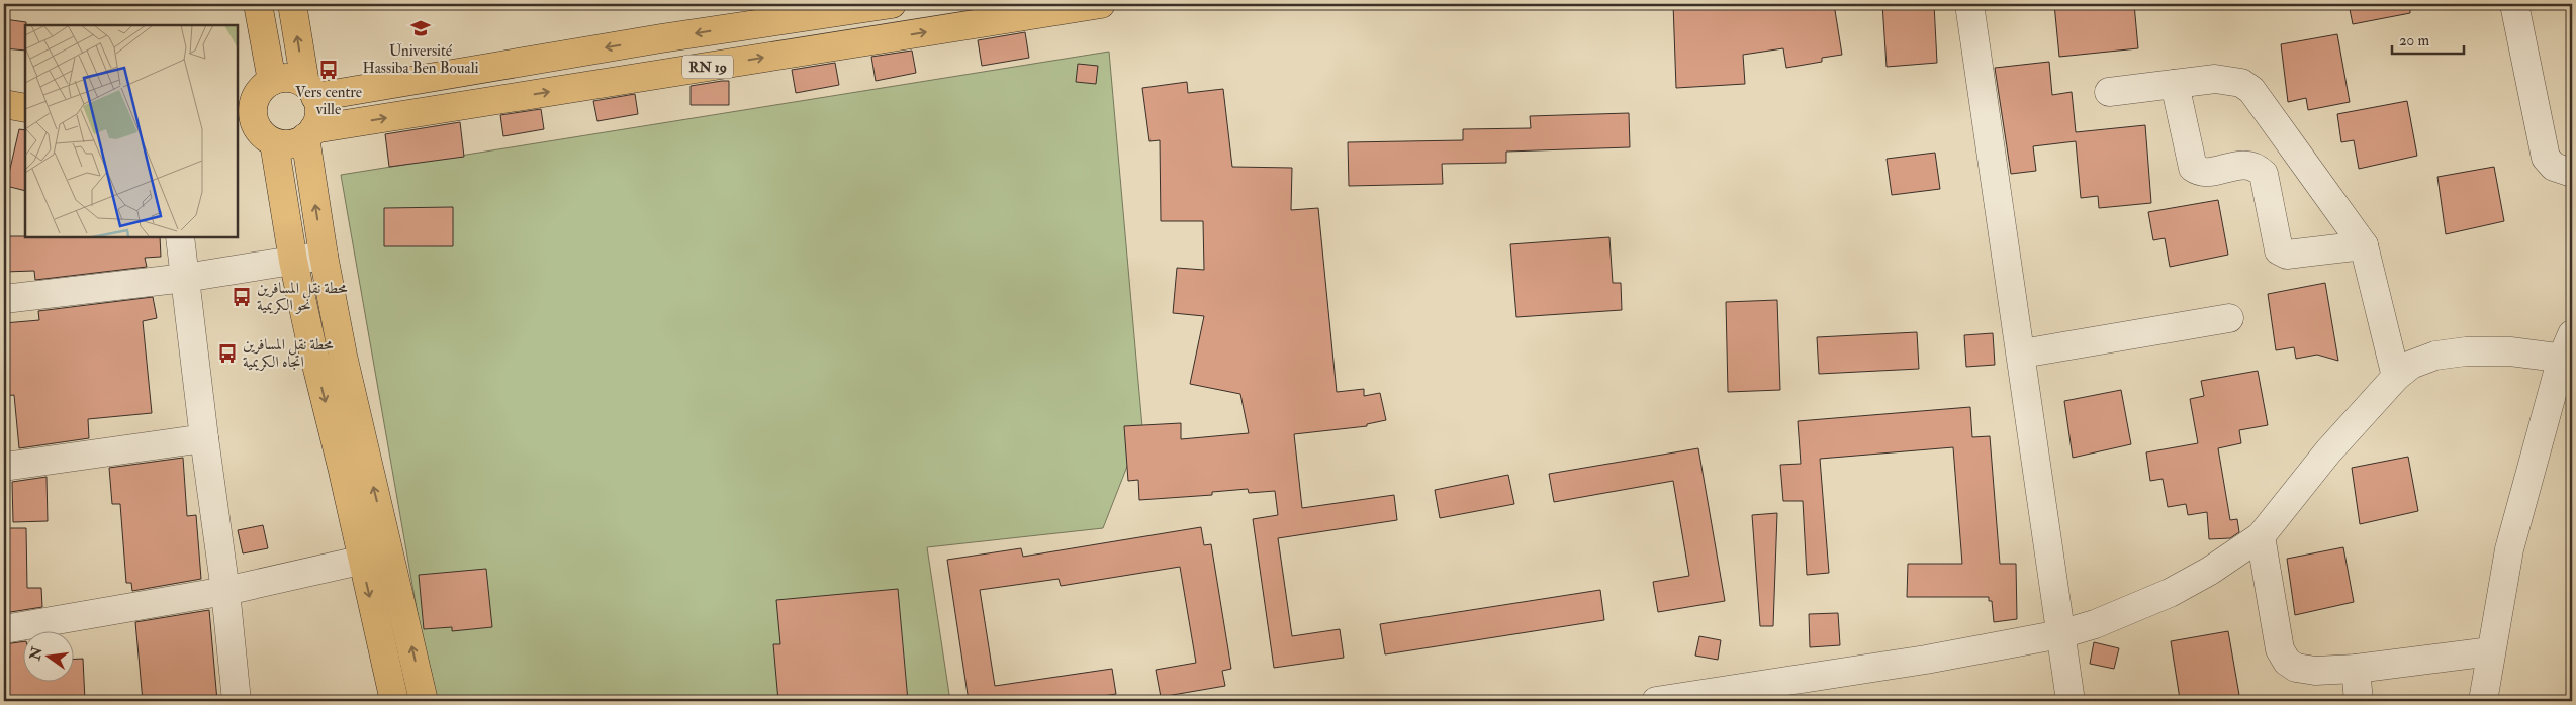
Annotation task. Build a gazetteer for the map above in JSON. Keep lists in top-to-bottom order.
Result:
{
  "streets": {
    "main road": ["RN 19"]
  },
  "places": {
    "school or university": ["Université Hassiba Ben Bouali"],
    "bus stop": ["Vers centre ville", "محطة نقل المسافرين نحو الكريمية", "محطة نقل المسافرين اتجاه الكريمية"]
  },
  "scale_bar": "20 m",
  "north": "left"
}
